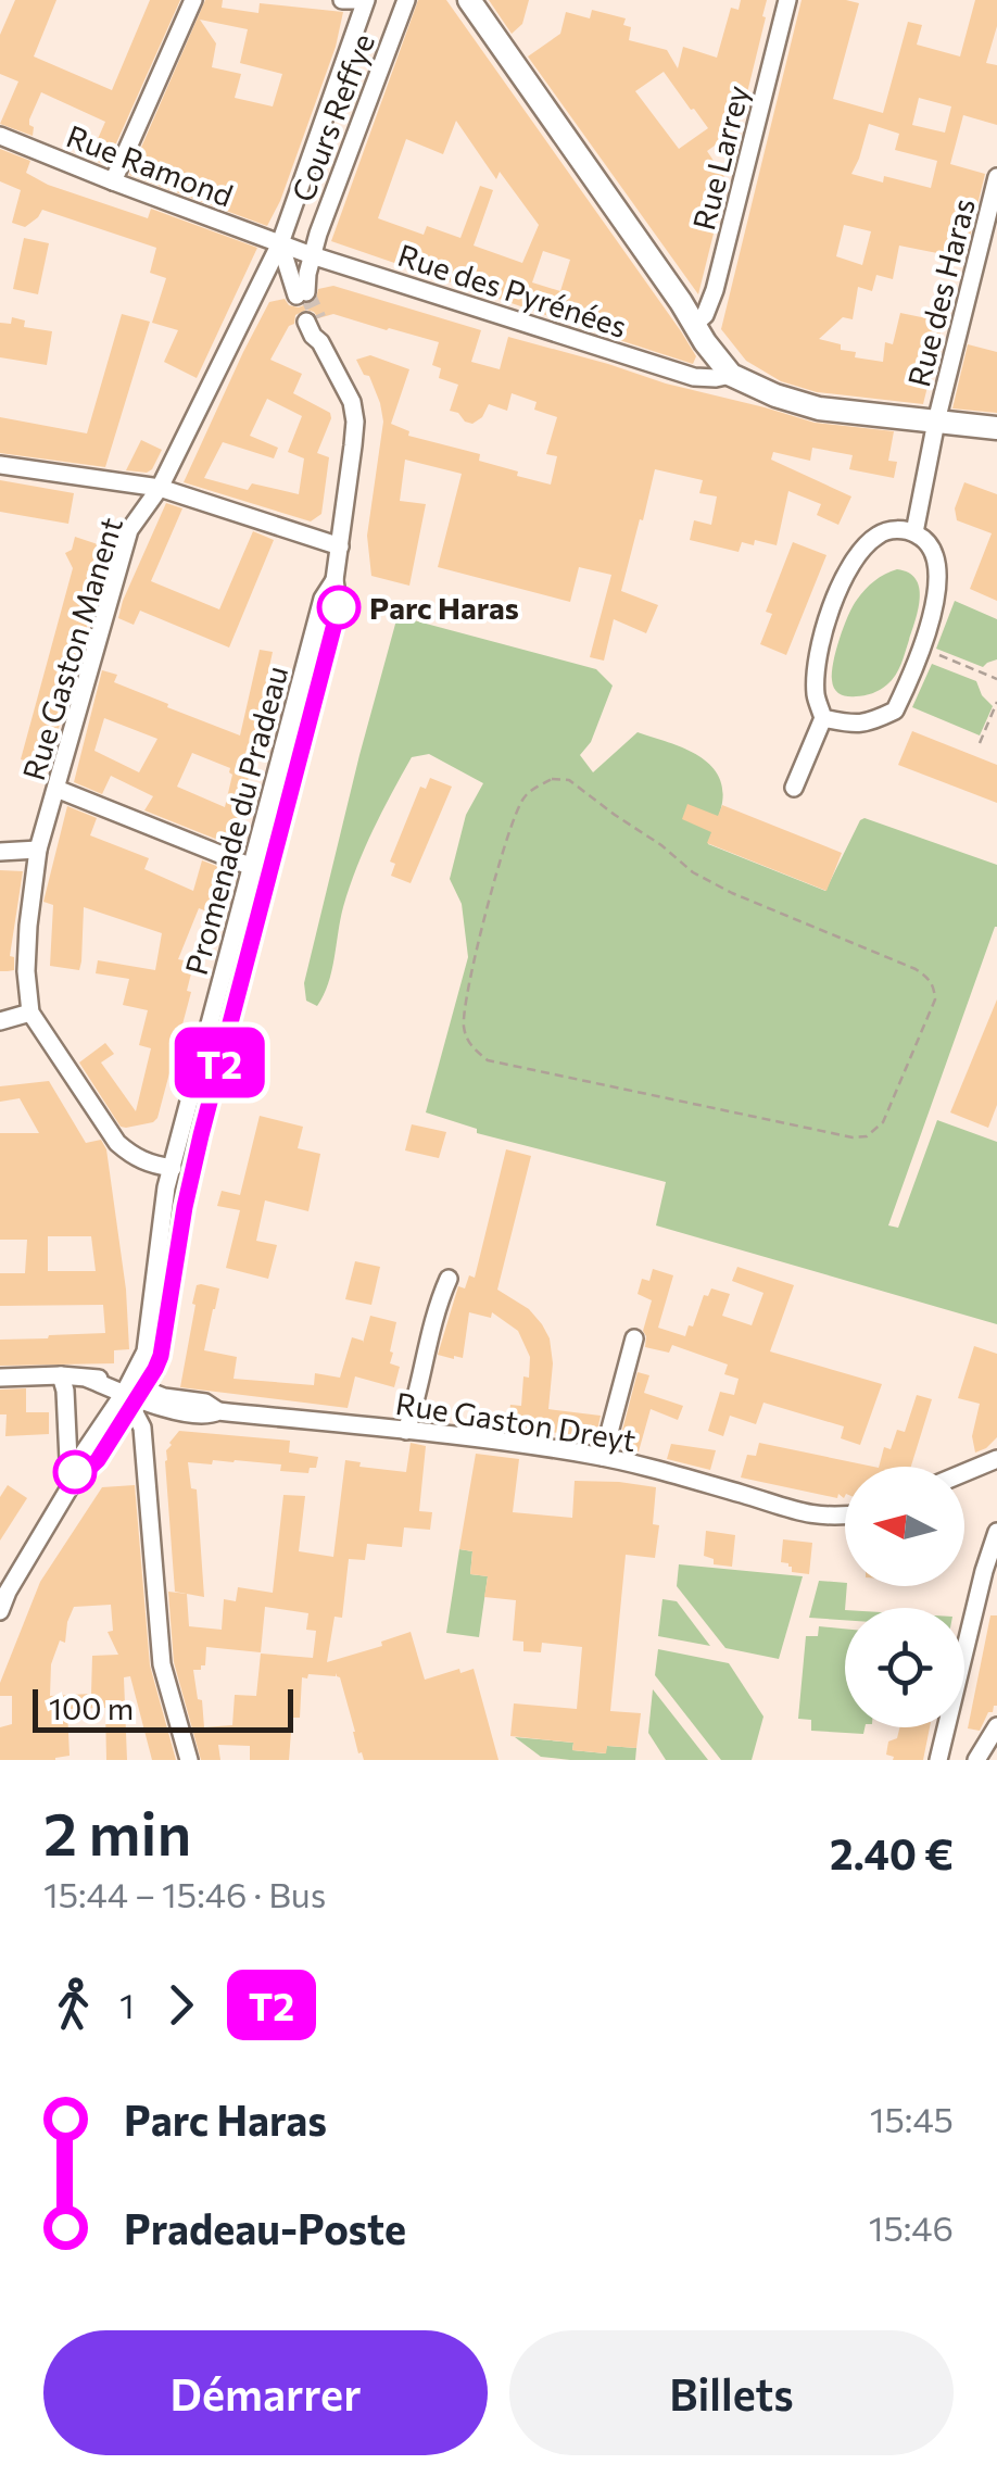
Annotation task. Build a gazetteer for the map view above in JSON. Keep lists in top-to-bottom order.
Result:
{
  "streets": {
    "street": [
      "Cours Reffye",
      "Rue Larrey",
      "Rue Ramond",
      "Rue des Pyrénées",
      "Rue des Haras",
      "Rue Gaston Manent",
      "Promenade du Pradeau",
      "Rue Gaston Dreyt"
    ]
  },
  "crossings": [
    ["Cours Reffye", "Rue Ramond"],
    ["Cours Reffye", "Rue des Pyrénées"],
    ["Cours Reffye", "Rue Gaston Manent"],
    ["Rue Ramond", "Rue des Pyrénées"],
    ["Rue Ramond", "Rue Gaston Manent"],
    ["Rue des Pyrénées", "Rue Gaston Manent"],
    ["Rue Gaston Manent", "Promenade du Pradeau"],
    ["Promenade du Pradeau", "Rue Gaston Dreyt"]
  ],
  "places": ["Parc Haras"],
  "lines": ["bus line T2"],
  "scale_bar": "100 m",
  "north": "left",
  "page": {
    "on_map": "T2",
    "scale": "100 m",
    "heading": ["2 min", "15:44 – 15:46 · Bus", "2.40 €"],
    "legs": ["1", "T2"],
    "list": [
      {
        "name": "Parc Haras",
        "value": "15:45"
      },
      {
        "name": "Pradeau-Poste",
        "value": "15:46"
      }
    ],
    "buttons": ["Démarrer", "Billets"]
  }
}
